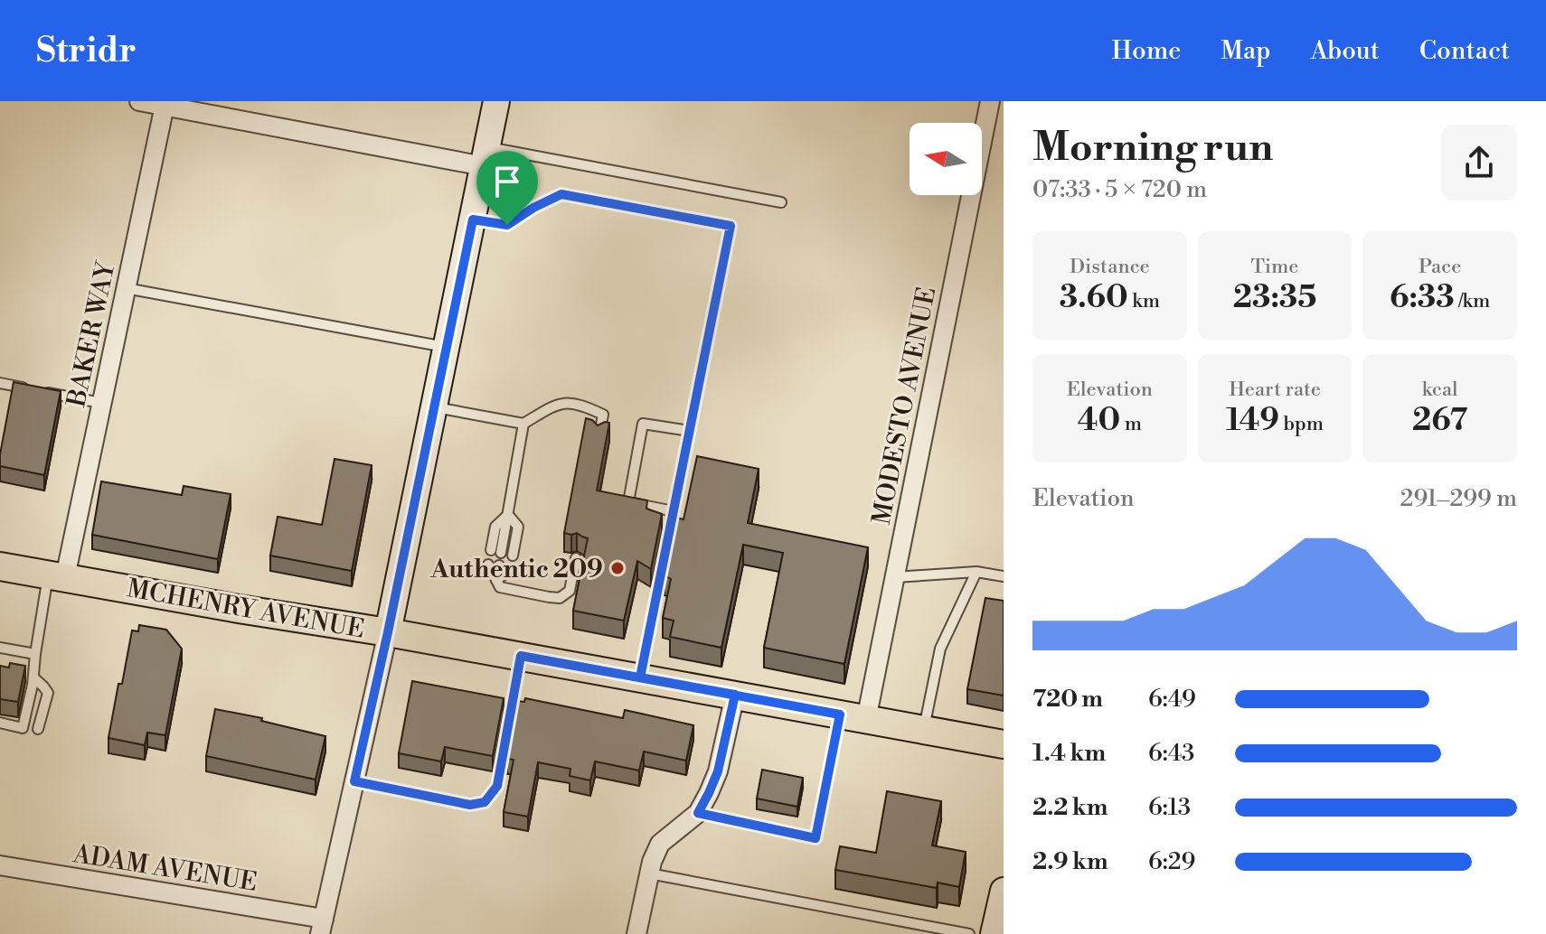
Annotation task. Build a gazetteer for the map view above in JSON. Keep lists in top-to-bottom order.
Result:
{
  "streets": {
    "main road": ["MCHENRY AVENUE"],
    "street": ["BAKER WAY", "MODESTO AVENUE", "ADAM AVENUE"]
  },
  "crossings": [
    ["BAKER WAY", "MCHENRY AVENUE"],
    ["MODESTO AVENUE", "MCHENRY AVENUE"]
  ],
  "places": ["Authentic 209"],
  "north": "left",
  "page": {
    "header": "Stridr",
    "nav": [
      "Home",
      "Map",
      "About",
      "Contact"
    ],
    "heading": ["Morning run", "07:33 · 5 × 720 m"],
    "stats": [
      ["Distance", "3.60 km"],
      ["Time", "23:35"],
      ["Pace", "6:33 /km"],
      ["Elevation", "40 m"],
      ["Heart rate", "149 bpm"],
      ["kcal", "267"]
    ],
    "chart": ["Elevation", "291–299 m"],
    "list": [
      {
        "name": "720 m",
        "note": "6:49"
      },
      {
        "name": "1.4 km",
        "note": "6:43"
      },
      {
        "name": "2.2 km",
        "note": "6:13"
      },
      {
        "name": "2.9 km",
        "note": "6:29"
      }
    ]
  }
}
